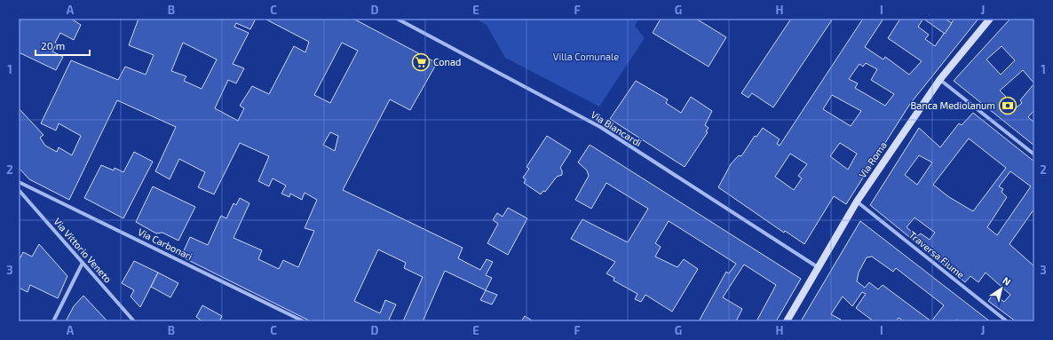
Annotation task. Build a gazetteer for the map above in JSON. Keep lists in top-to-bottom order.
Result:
{
  "streets": {
    "street": [
      "Via Biancardi",
      "Via Roma",
      "Via Carbonari",
      "Via Vittorio Veneto",
      "Traversa Fiume"
    ]
  },
  "crossings": [
    ["Via Biancardi", "Via Roma"],
    ["Via Roma", "Traversa Fiume"]
  ],
  "parks": ["Villa Comunale"],
  "places": {
    "supermarket": ["Conad"],
    "bank": ["Banca Mediolanum"]
  },
  "scale_bar": "20 m",
  "north": "top right",
  "grid": {
    "columns": [
      "A",
      "B",
      "C",
      "D",
      "E",
      "F",
      "G",
      "H",
      "I",
      "J"
    ],
    "rows": ["1", "2", "3"]
  }
}
